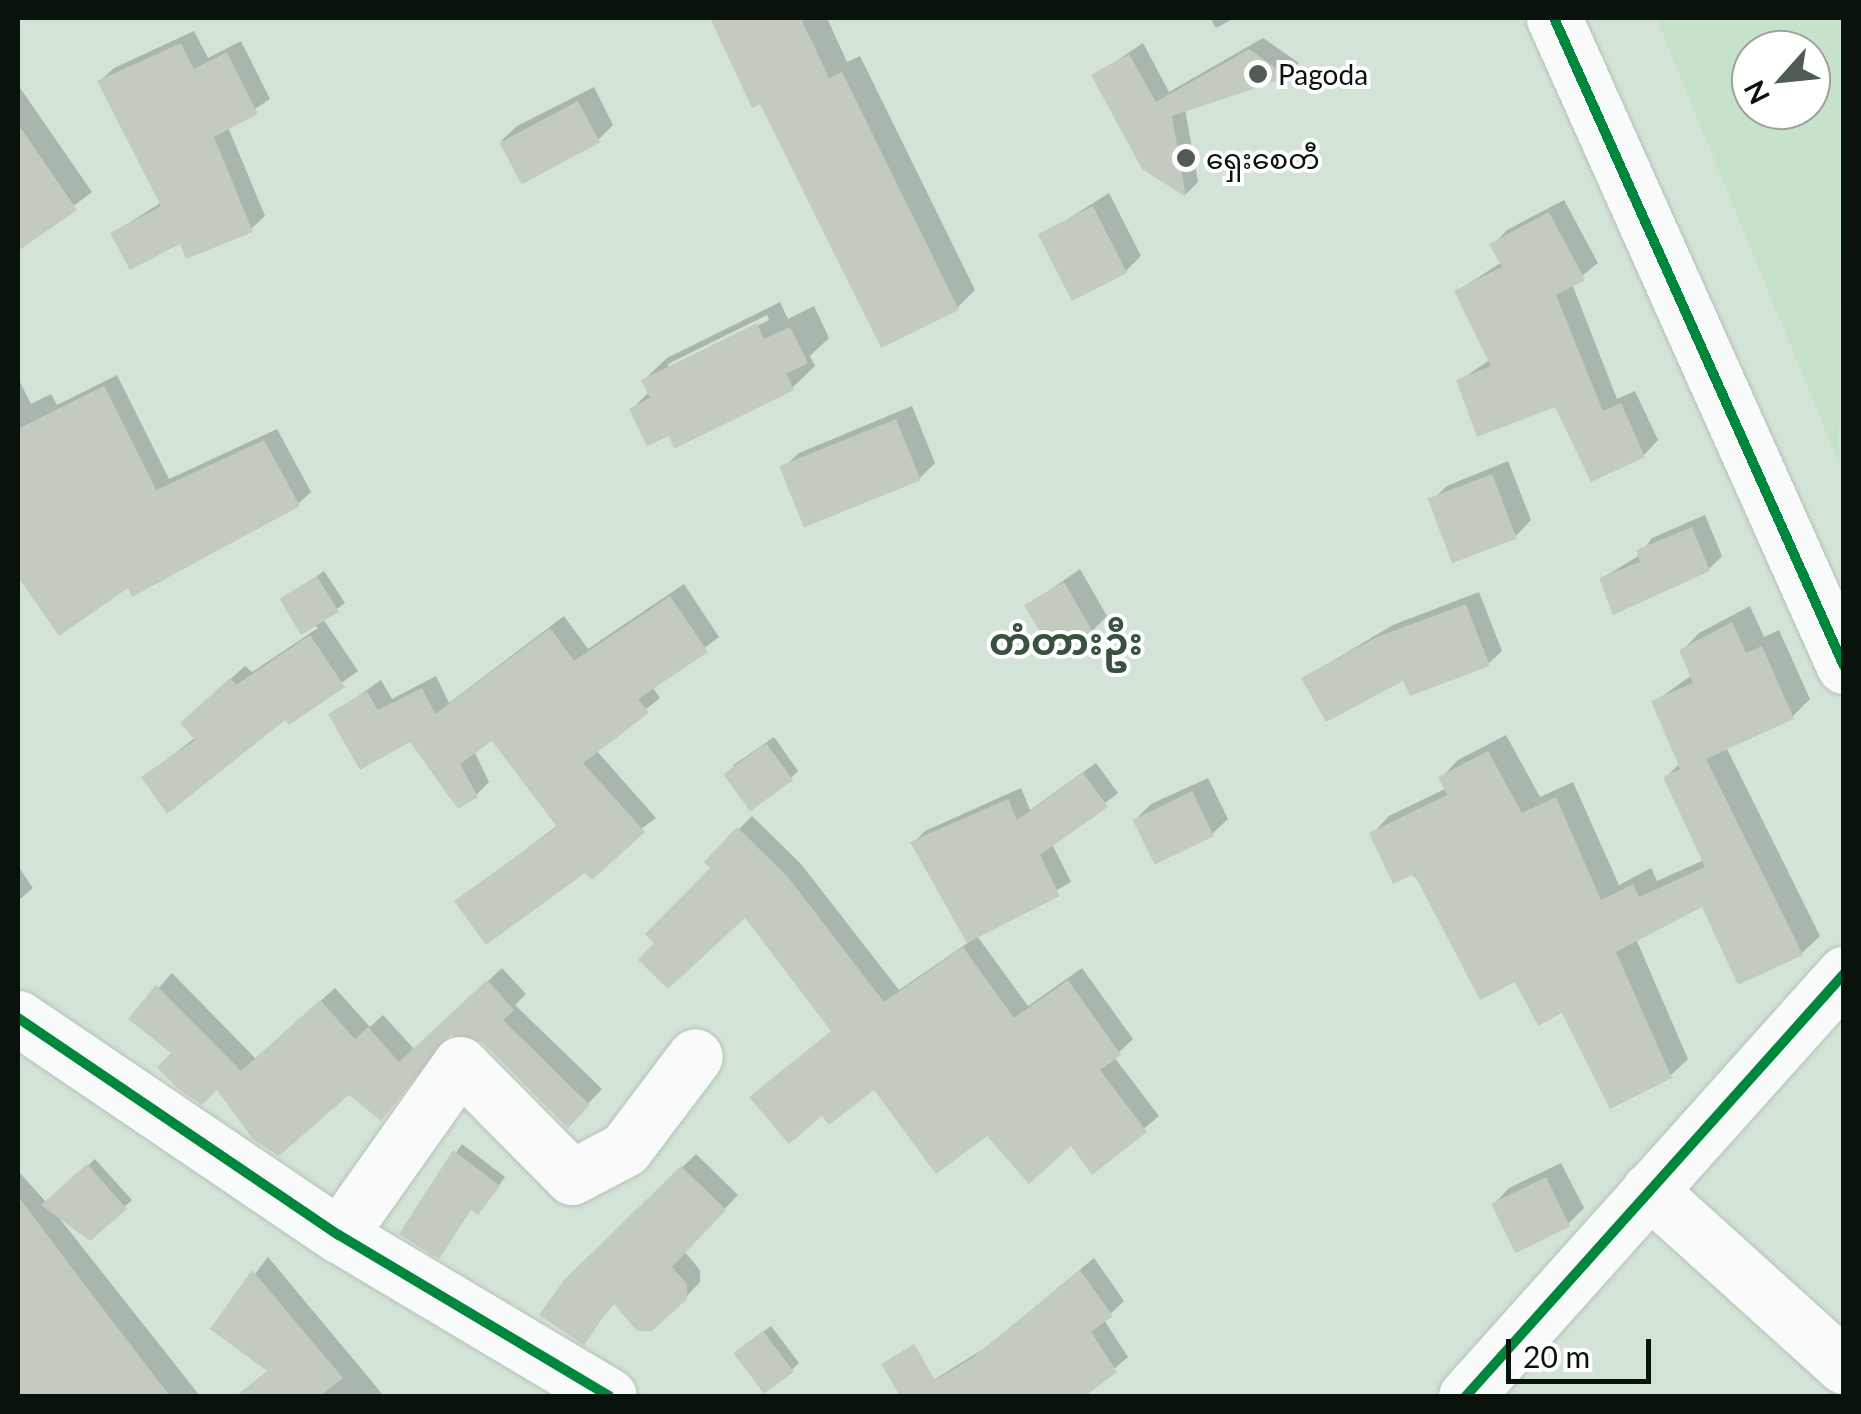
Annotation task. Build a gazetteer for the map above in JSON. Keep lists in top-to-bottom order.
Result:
{
  "districts": ["တံတားဦး"],
  "places": ["Pagoda", "ရှေးစေတီ"],
  "scale_bar": "20 m",
  "north": "bottom left"
}
